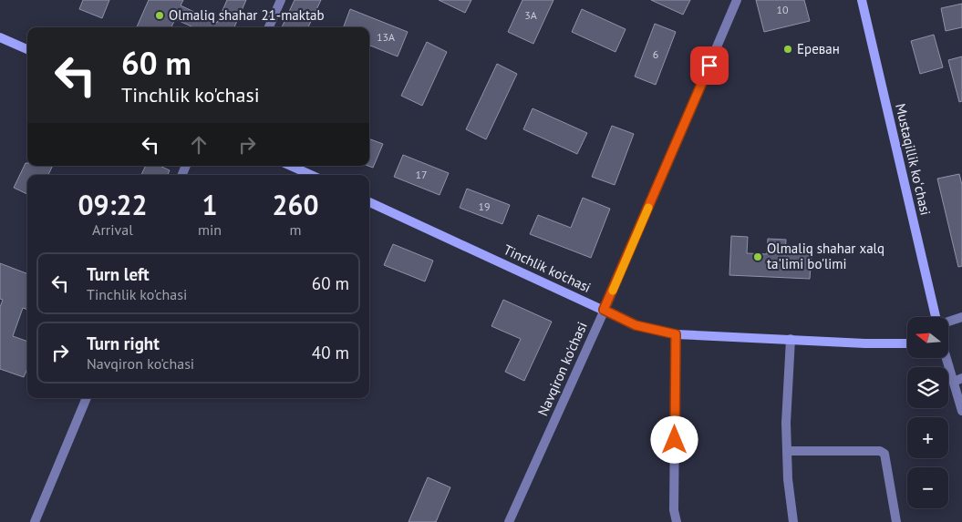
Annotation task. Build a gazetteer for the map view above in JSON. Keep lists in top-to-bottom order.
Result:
{
  "streets": {
    "main road": ["Mustaqillik koʻchasi", "Tinchlik ko'chasi"],
    "street": ["Navqiron ko'chasi"]
  },
  "crossings": [
    ["Tinchlik ko'chasi", "Navqiron ko'chasi"]
  ],
  "places": ["Olmaliq shahar 21-maktab", "Ереван", "Olmaliq shahar xalq ta'limi bo'limi"],
  "house_numbers": [
    "10",
    "3А",
    "13А",
    "6",
    "17",
    "19"
  ],
  "north": "left",
  "page": {
    "turn": ["60 m", "Tinchlik ko'chasi"],
    "eta": [
      "09:22",
      "Arrival",
      "1",
      "min",
      "260",
      "m"
    ],
    "list": [
      {
        "name": "Turn left",
        "note": "Tinchlik ko'chasi",
        "value": "60 m"
      },
      {
        "name": "Turn right",
        "note": "Navqiron ko'chasi",
        "value": "40 m"
      }
    ],
    "map_buttons": ["+", "−"]
  }
}
